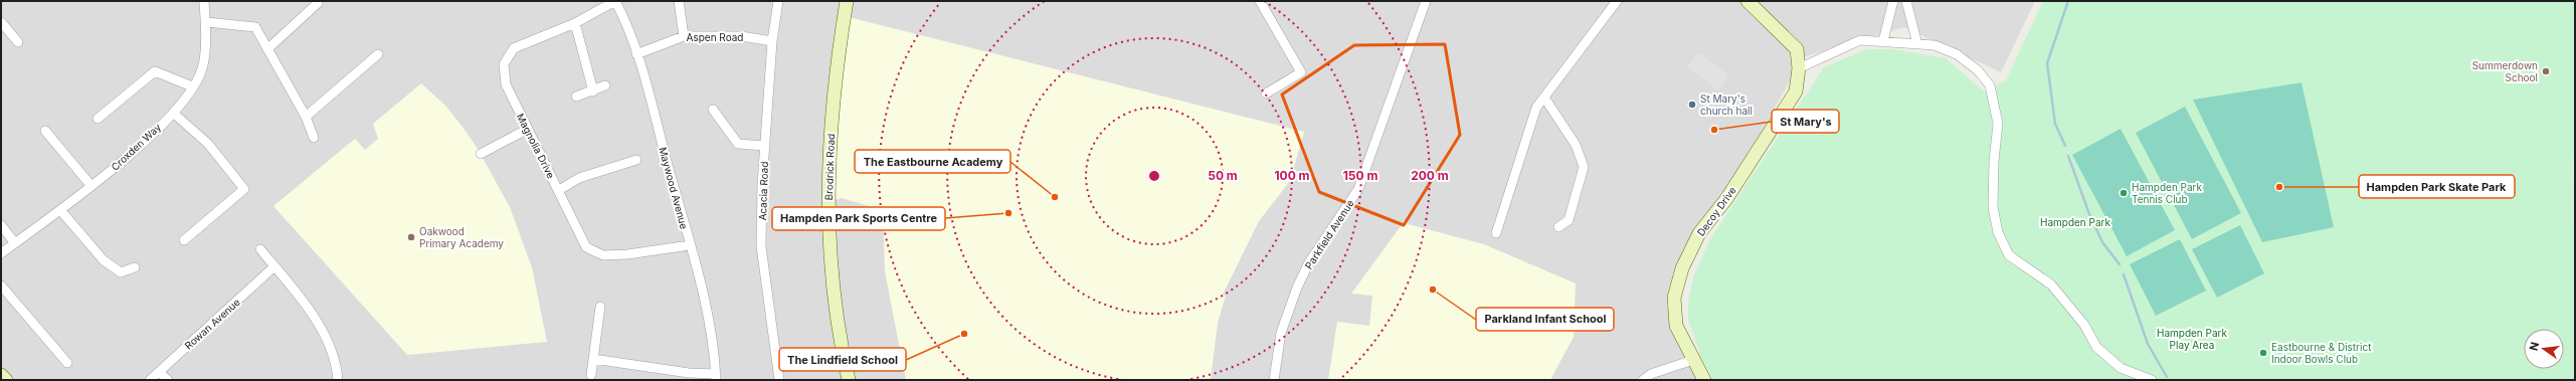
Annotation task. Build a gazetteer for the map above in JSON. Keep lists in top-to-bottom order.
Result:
{
  "streets": {
    "street": [
      "Aspen Road",
      "Magnolia Drive",
      "Croxden Way",
      "Brodrick Road",
      "Maywood Avenue",
      "Acacia Road",
      "Decoy Drive",
      "Parkfield Avenue",
      "Rowan Avenue"
    ]
  },
  "crossings": [
    ["Aspen Road", "Maywood Avenue"],
    ["Aspen Road", "Acacia Road"],
    ["Magnolia Drive", "Maywood Avenue"]
  ],
  "parks": ["Hampden Park", "Hampden Park Play Area"],
  "places": [
    "Summerdown School",
    "St Mary's church hall",
    "St Mary's",
    "Hampden Park Skate Park",
    "Hampden Park Tennis Club",
    "The Eastbourne Academy",
    "Hampden Park Sports Centre",
    "Oakwood Primary Academy",
    "Parkland Infant School",
    "The Lindfield School",
    "Eastbourne & District Indoor Bowls Club"
  ],
  "north": "left",
  "rings": [
    "50 m",
    "100 m",
    "150 m",
    "200 m"
  ]
}
